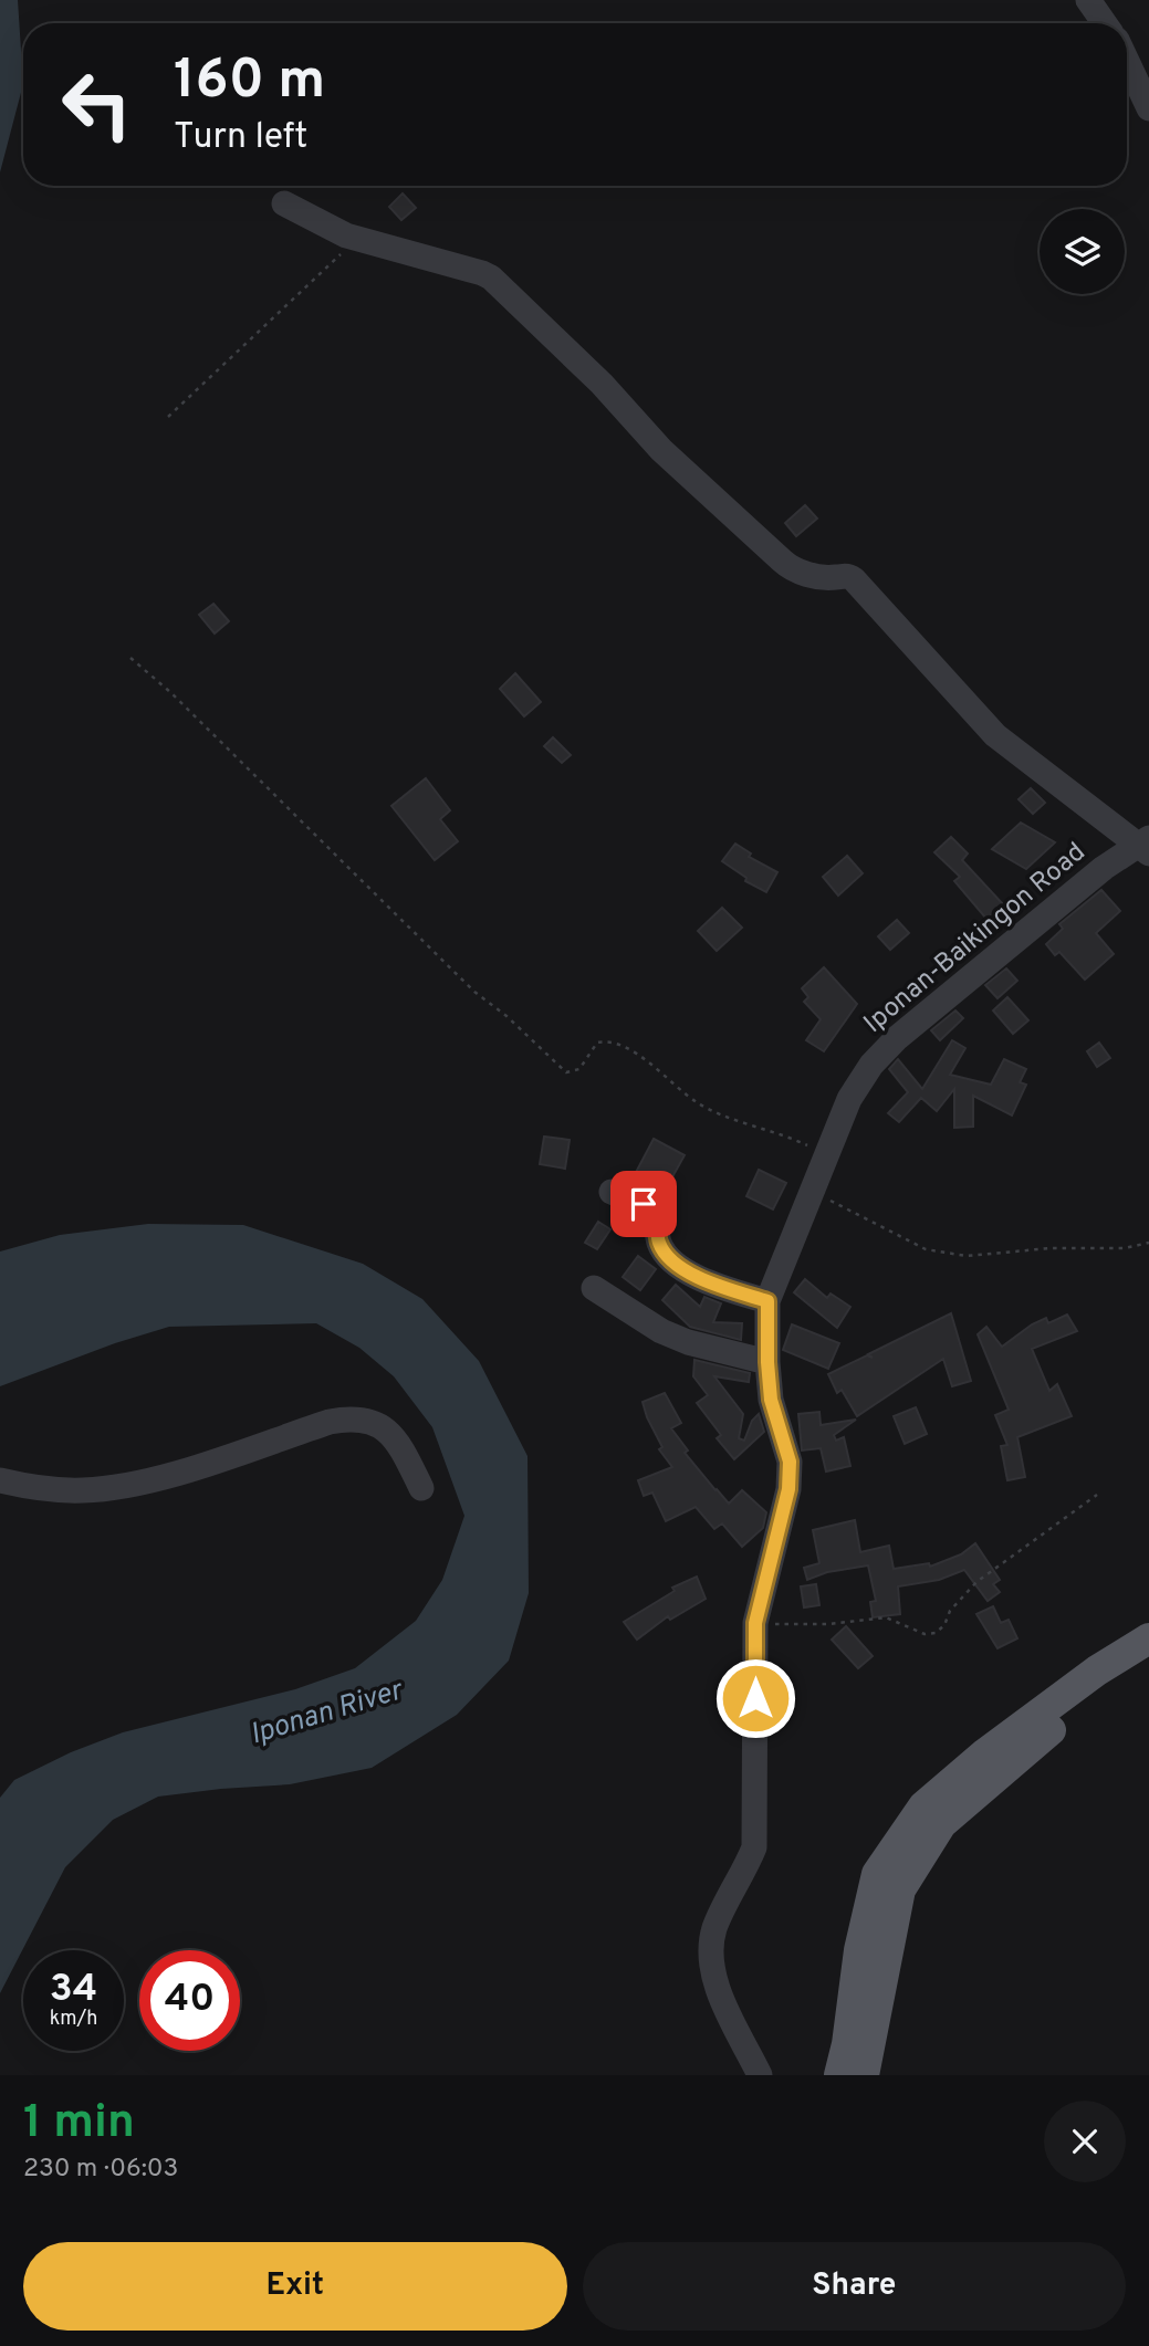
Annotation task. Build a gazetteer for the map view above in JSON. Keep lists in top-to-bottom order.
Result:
{
  "streets": {
    "street": ["Iponan-Baikingon Road"]
  },
  "water": ["Iponan River"],
  "page": {
    "turn": ["160 m", "Turn left"],
    "speed": "34 km/h",
    "limit": "40",
    "heading": ["1 min", "230 m · 06:03"],
    "buttons": ["Exit", "Share"]
  }
}
